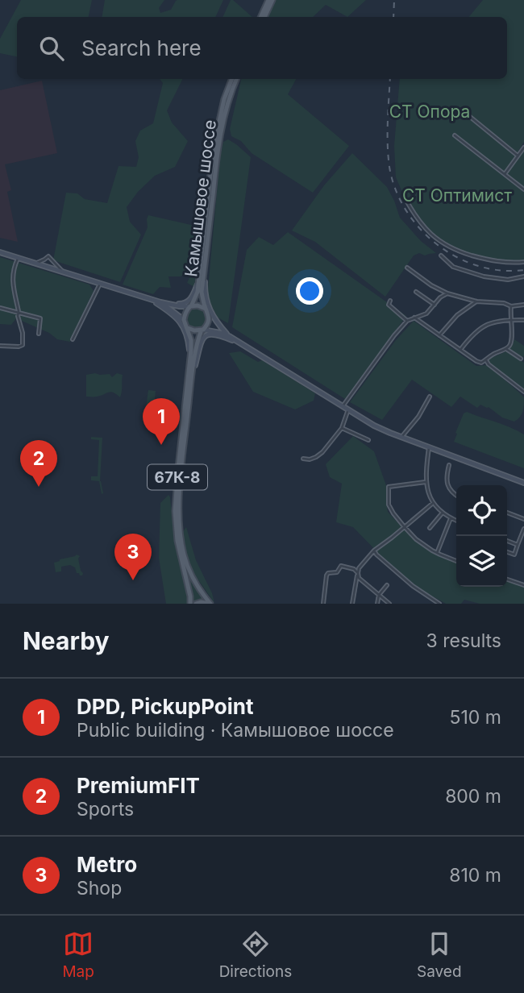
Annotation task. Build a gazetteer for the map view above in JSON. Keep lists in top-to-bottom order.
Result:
{
  "streets": {
    "main road": ["Камышовое шоссе", "67К-8"]
  },
  "crossings": [
    ["Камышовое шоссе", "67К-8"]
  ],
  "parks": ["СТ Опора", "СТ Оптимист"],
  "page": {
    "search": "Search here",
    "pins": ["1", "2", "3"],
    "heading": ["Nearby", "3 results"],
    "list": [
      {
        "mark": "1",
        "name": "DPD, PickupPoint",
        "note": "Public building · Камышовое шоссе",
        "value": "510 m"
      },
      {
        "mark": "2",
        "name": "PremiumFIT",
        "note": "Sports",
        "value": "800 m"
      },
      {
        "mark": "3",
        "name": "Metro",
        "note": "Shop",
        "value": "810 m"
      }
    ],
    "nav": ["Map", "Directions", "Saved"]
  }
}
